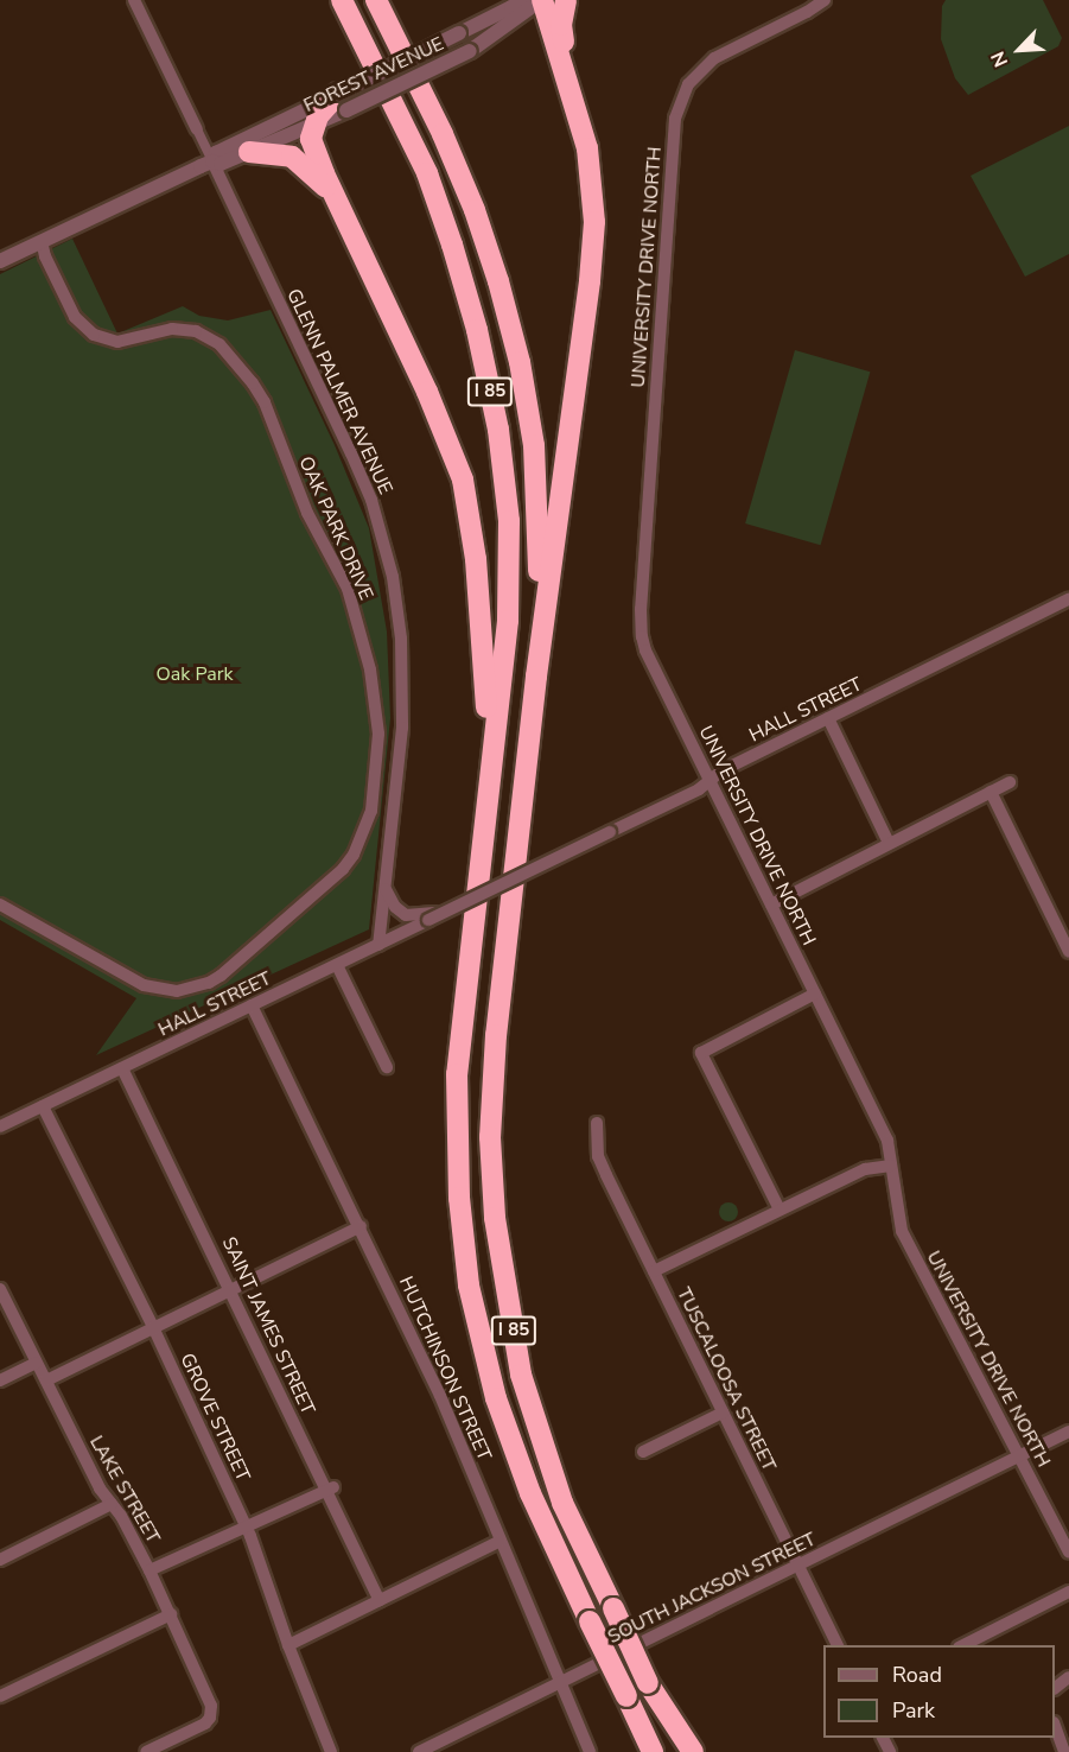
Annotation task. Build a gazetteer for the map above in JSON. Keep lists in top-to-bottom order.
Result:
{
  "streets": {
    "highway": ["I 85"],
    "street": [
      "FOREST AVENUE",
      "UNIVERSITY DRIVE NORTH",
      "GLENN PALMER AVENUE",
      "OAK PARK DRIVE",
      "HALL STREET",
      "SAINT JAMES STREET",
      "HUTCHINSON STREET",
      "TUSCALOOSA STREET",
      "GROVE STREET",
      "LAKE STREET",
      "SOUTH JACKSON STREET"
    ]
  },
  "crossings": [
    ["FOREST AVENUE", "GLENN PALMER AVENUE"],
    ["FOREST AVENUE", "OAK PARK DRIVE"],
    ["UNIVERSITY DRIVE NORTH", "HALL STREET"],
    ["UNIVERSITY DRIVE NORTH", "SOUTH JACKSON STREET"],
    ["GLENN PALMER AVENUE", "HALL STREET"],
    ["HALL STREET", "SAINT JAMES STREET"],
    ["HALL STREET", "HUTCHINSON STREET"],
    ["HALL STREET", "GROVE STREET"],
    ["HUTCHINSON STREET", "SOUTH JACKSON STREET"],
    ["TUSCALOOSA STREET", "SOUTH JACKSON STREET"]
  ],
  "parks": ["Oak Park"],
  "legend": ["Road", "Park"],
  "north": "bottom left"
}
